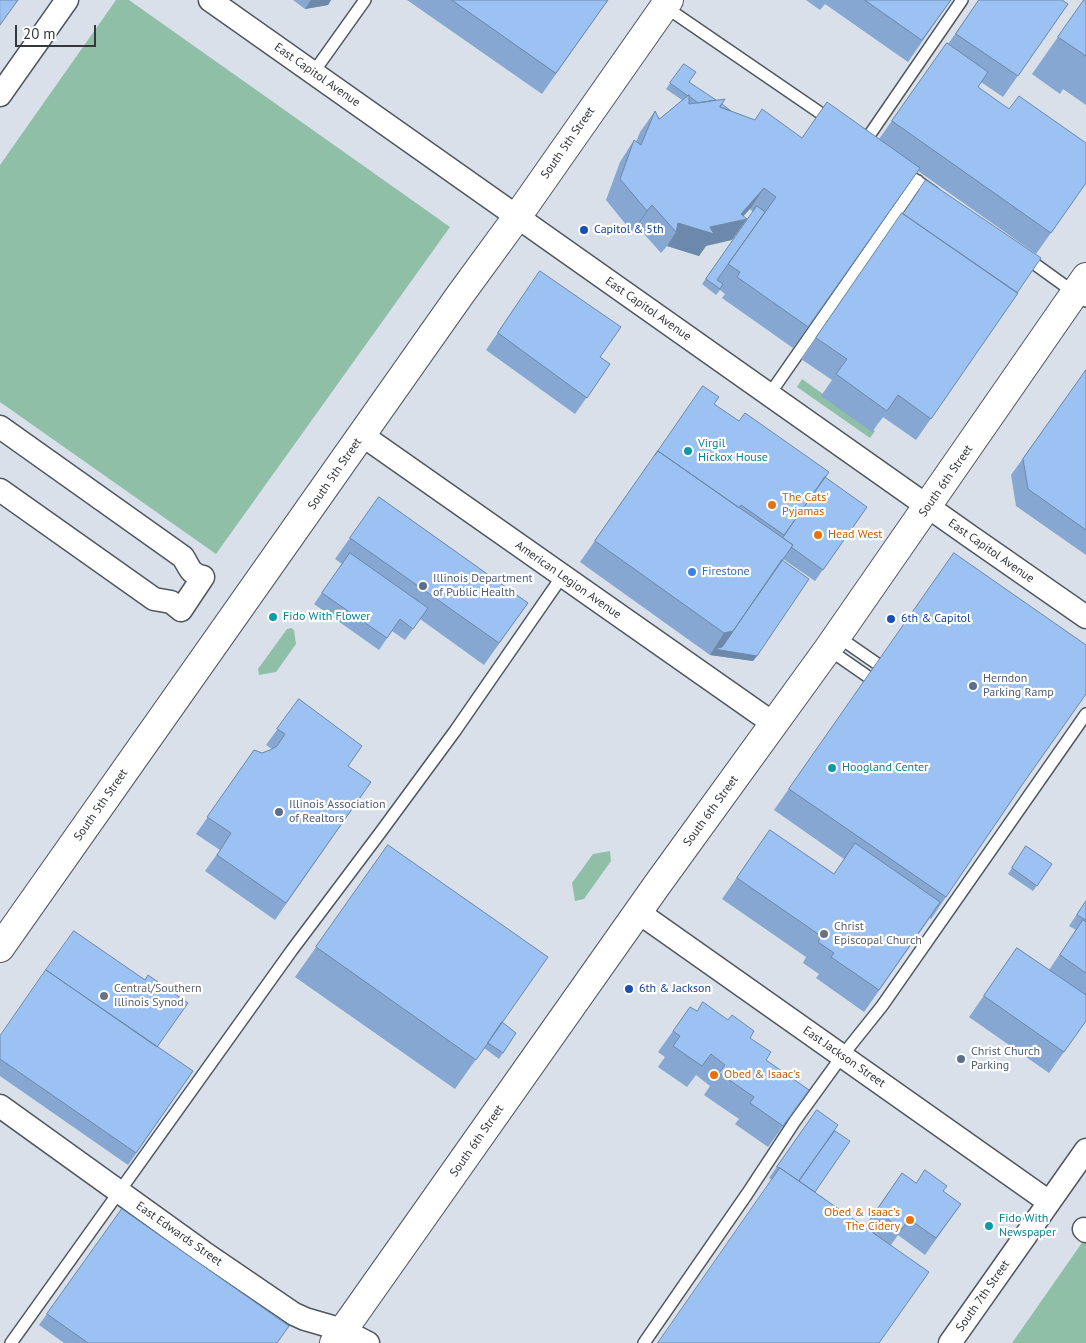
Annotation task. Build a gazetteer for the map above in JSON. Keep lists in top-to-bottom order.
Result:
{
  "streets": {
    "main road": ["South 5th Street", "South 6th Street"],
    "street": [
      "East Capitol Avenue",
      "American Legion Avenue",
      "East Jackson Street",
      "East Edwards Street",
      "South 7th Street"
    ]
  },
  "crossings": [
    ["East Capitol Avenue", "South 5th Street"],
    ["East Capitol Avenue", "South 6th Street"],
    ["South 5th Street", "American Legion Avenue"],
    ["South 6th Street", "American Legion Avenue"],
    ["South 6th Street", "East Jackson Street"],
    ["South 6th Street", "East Edwards Street"],
    ["East Jackson Street", "South 7th Street"]
  ],
  "places": [
    "Capitol & 5th",
    "Virgil Hickox House",
    "The Cats' Pyjamas",
    "Head West",
    "Firestone",
    "Illinois Department of Public Health",
    "Fido With Flower",
    "6th & Capitol",
    "Herndon Parking Ramp",
    "Hoogland Center",
    "Illinois Association of Realtors",
    "Christ Episcopal Church",
    "6th & Jackson",
    "Central/Southern Illinois Synod",
    "Christ Church Parking",
    "Obed & Isaac's",
    "Obed & Isaac's The Cidery",
    "Fido With Newspaper"
  ],
  "scale_bar": "20 m"
}
